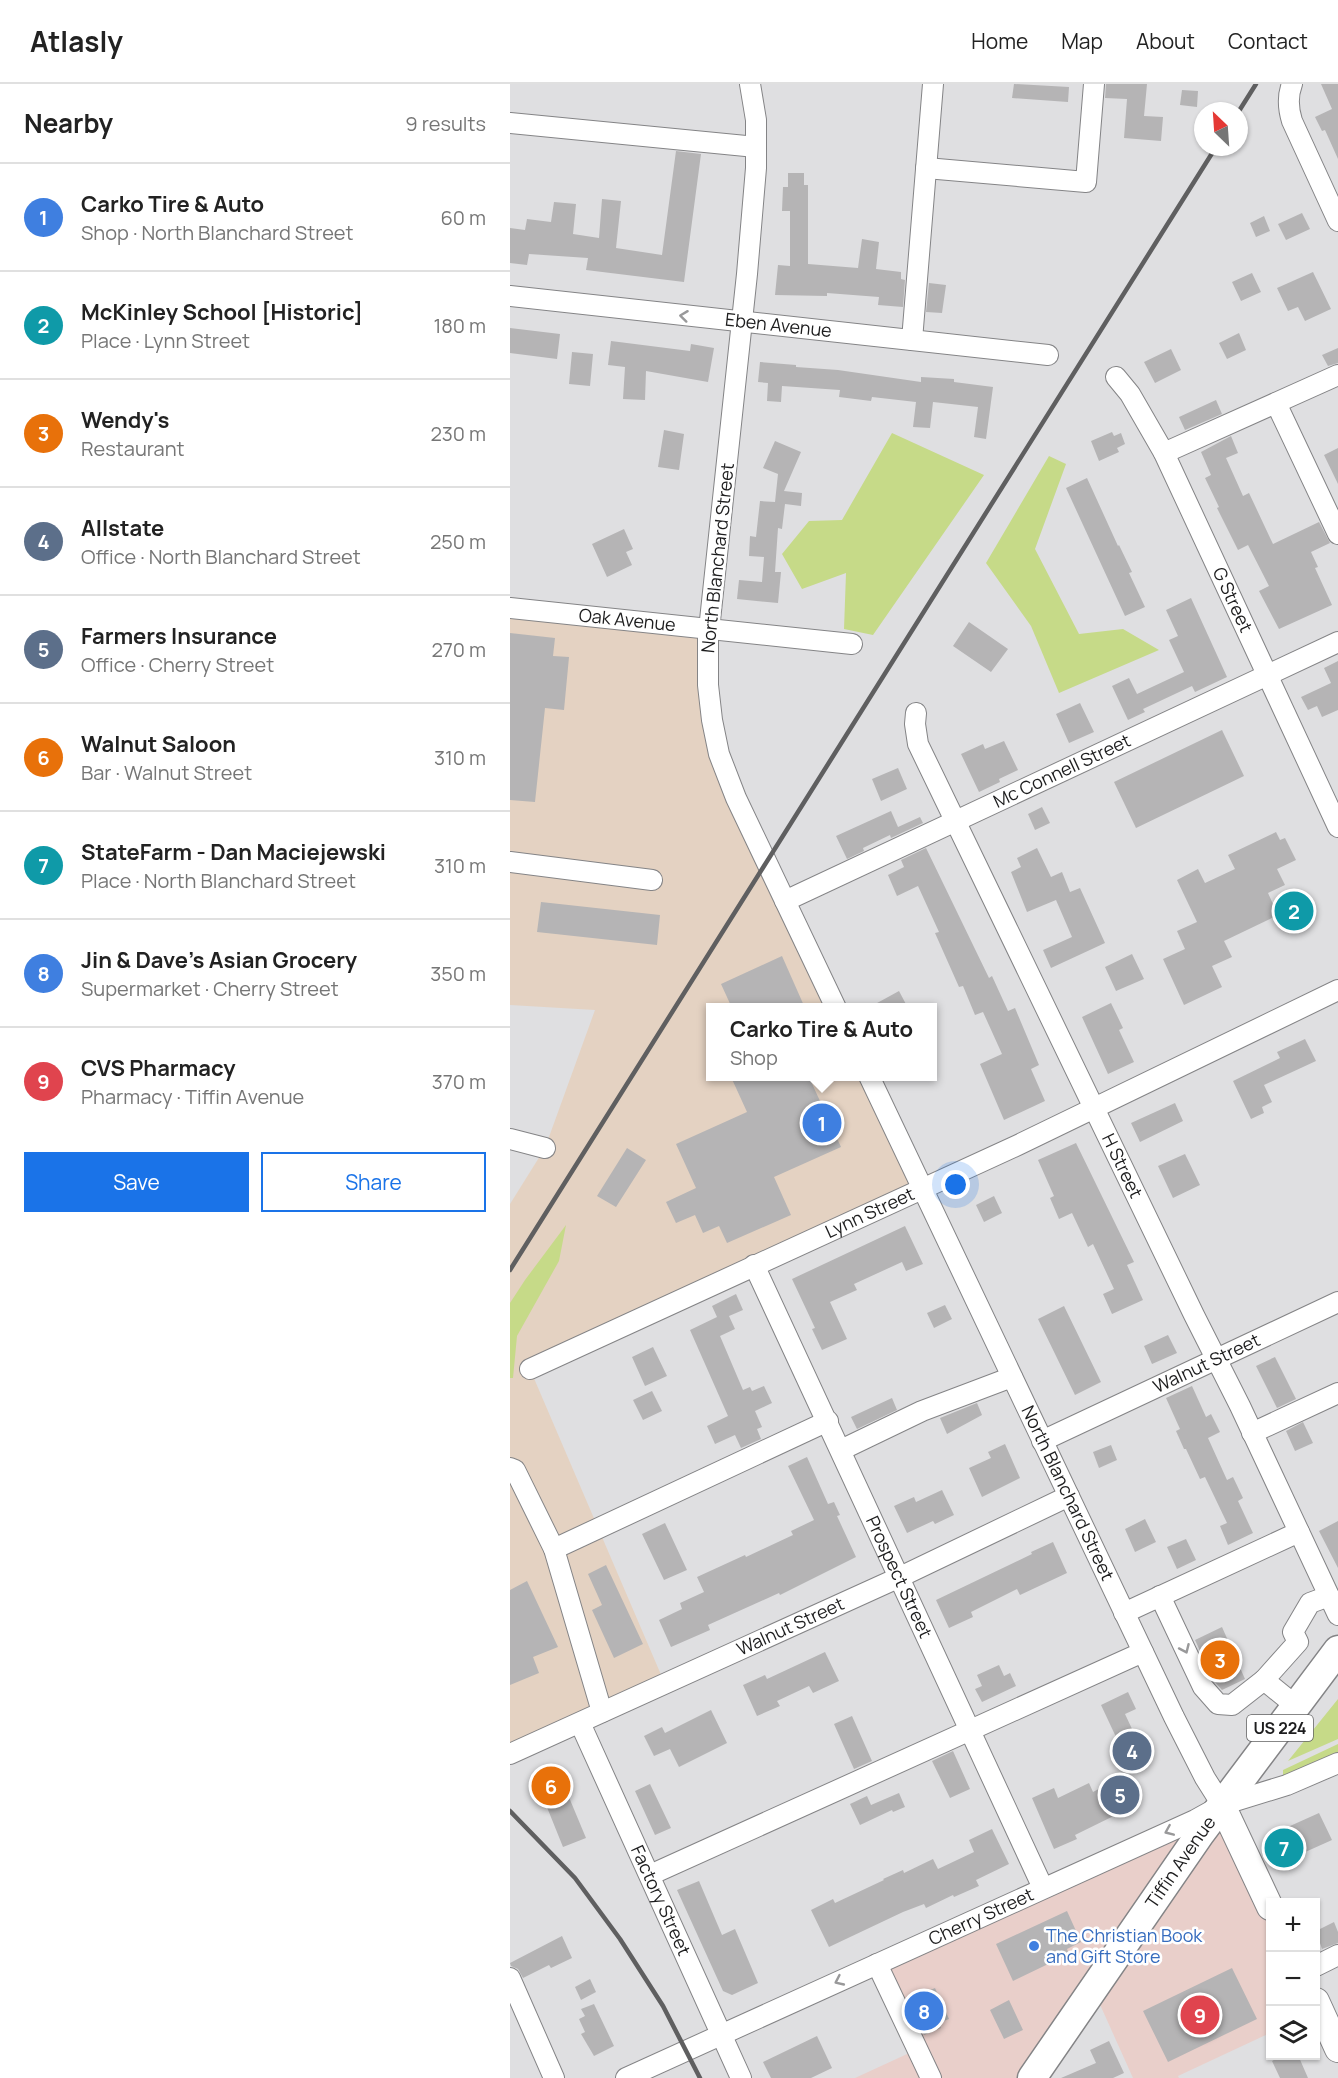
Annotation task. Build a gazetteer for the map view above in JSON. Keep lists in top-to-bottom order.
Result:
{
  "streets": {
    "highway": ["US 224", "Tiffin Avenue"],
    "main road": ["North Blanchard Street"],
    "street": [
      "Eben Avenue",
      "G Street",
      "Oak Avenue",
      "Mc Connell Street",
      "H Street",
      "Lynn Street",
      "Walnut Street",
      "Prospect Street",
      "Factory Street",
      "Cherry Street"
    ]
  },
  "crossings": [
    ["Eben Avenue", "North Blanchard Street"],
    ["North Blanchard Street", "Oak Avenue"],
    ["North Blanchard Street", "Mc Connell Street"],
    ["North Blanchard Street", "Lynn Street"],
    ["North Blanchard Street", "Walnut Street"],
    ["North Blanchard Street", "Tiffin Avenue"],
    ["North Blanchard Street", "Cherry Street"],
    ["G Street", "Mc Connell Street"],
    ["Mc Connell Street", "H Street"],
    ["H Street", "Lynn Street"],
    ["H Street", "Walnut Street"],
    ["Lynn Street", "Prospect Street"],
    ["Walnut Street", "Prospect Street"],
    ["Walnut Street", "Factory Street"],
    ["Prospect Street", "Cherry Street"],
    ["Tiffin Avenue", "Cherry Street"],
    ["Factory Street", "Cherry Street"]
  ],
  "places": ["The Christian Book and Gift Store"],
  "north": "top left",
  "page": {
    "header": "Atlasly",
    "nav": [
      "Home",
      "Map",
      "About",
      "Contact"
    ],
    "heading": ["Nearby", "9 results"],
    "list": [
      {
        "mark": "1",
        "name": "Carko Tire & Auto",
        "note": "Shop · North Blanchard Street",
        "value": "60 m"
      },
      {
        "mark": "2",
        "name": "McKinley School [Historic]",
        "note": "Place · Lynn Street",
        "value": "180 m"
      },
      {
        "mark": "3",
        "name": "Wendy's",
        "note": "Restaurant",
        "value": "230 m"
      },
      {
        "mark": "4",
        "name": "Allstate",
        "note": "Office · North Blanchard Street",
        "value": "250 m"
      },
      {
        "mark": "5",
        "name": "Farmers Insurance",
        "note": "Office · Cherry Street",
        "value": "270 m"
      },
      {
        "mark": "6",
        "name": "Walnut Saloon",
        "note": "Bar · Walnut Street",
        "value": "310 m"
      },
      {
        "mark": "7",
        "name": "StateFarm - Dan Maciejewski",
        "note": "Place · North Blanchard Street",
        "value": "310 m"
      },
      {
        "mark": "8",
        "name": "Jin & Dave's Asian Grocery",
        "note": "Supermarket · Cherry Street",
        "value": "350 m"
      },
      {
        "mark": "9",
        "name": "CVS Pharmacy",
        "note": "Pharmacy · Tiffin Avenue",
        "value": "370 m"
      }
    ],
    "pins": [
      "2",
      "1",
      "3",
      "4",
      "6",
      "5",
      "7",
      "8",
      "9"
    ],
    "popup": ["Carko Tire & Auto", "Shop"],
    "buttons": ["Save", "Share"],
    "map_buttons": ["+", "−"]
  }
}
